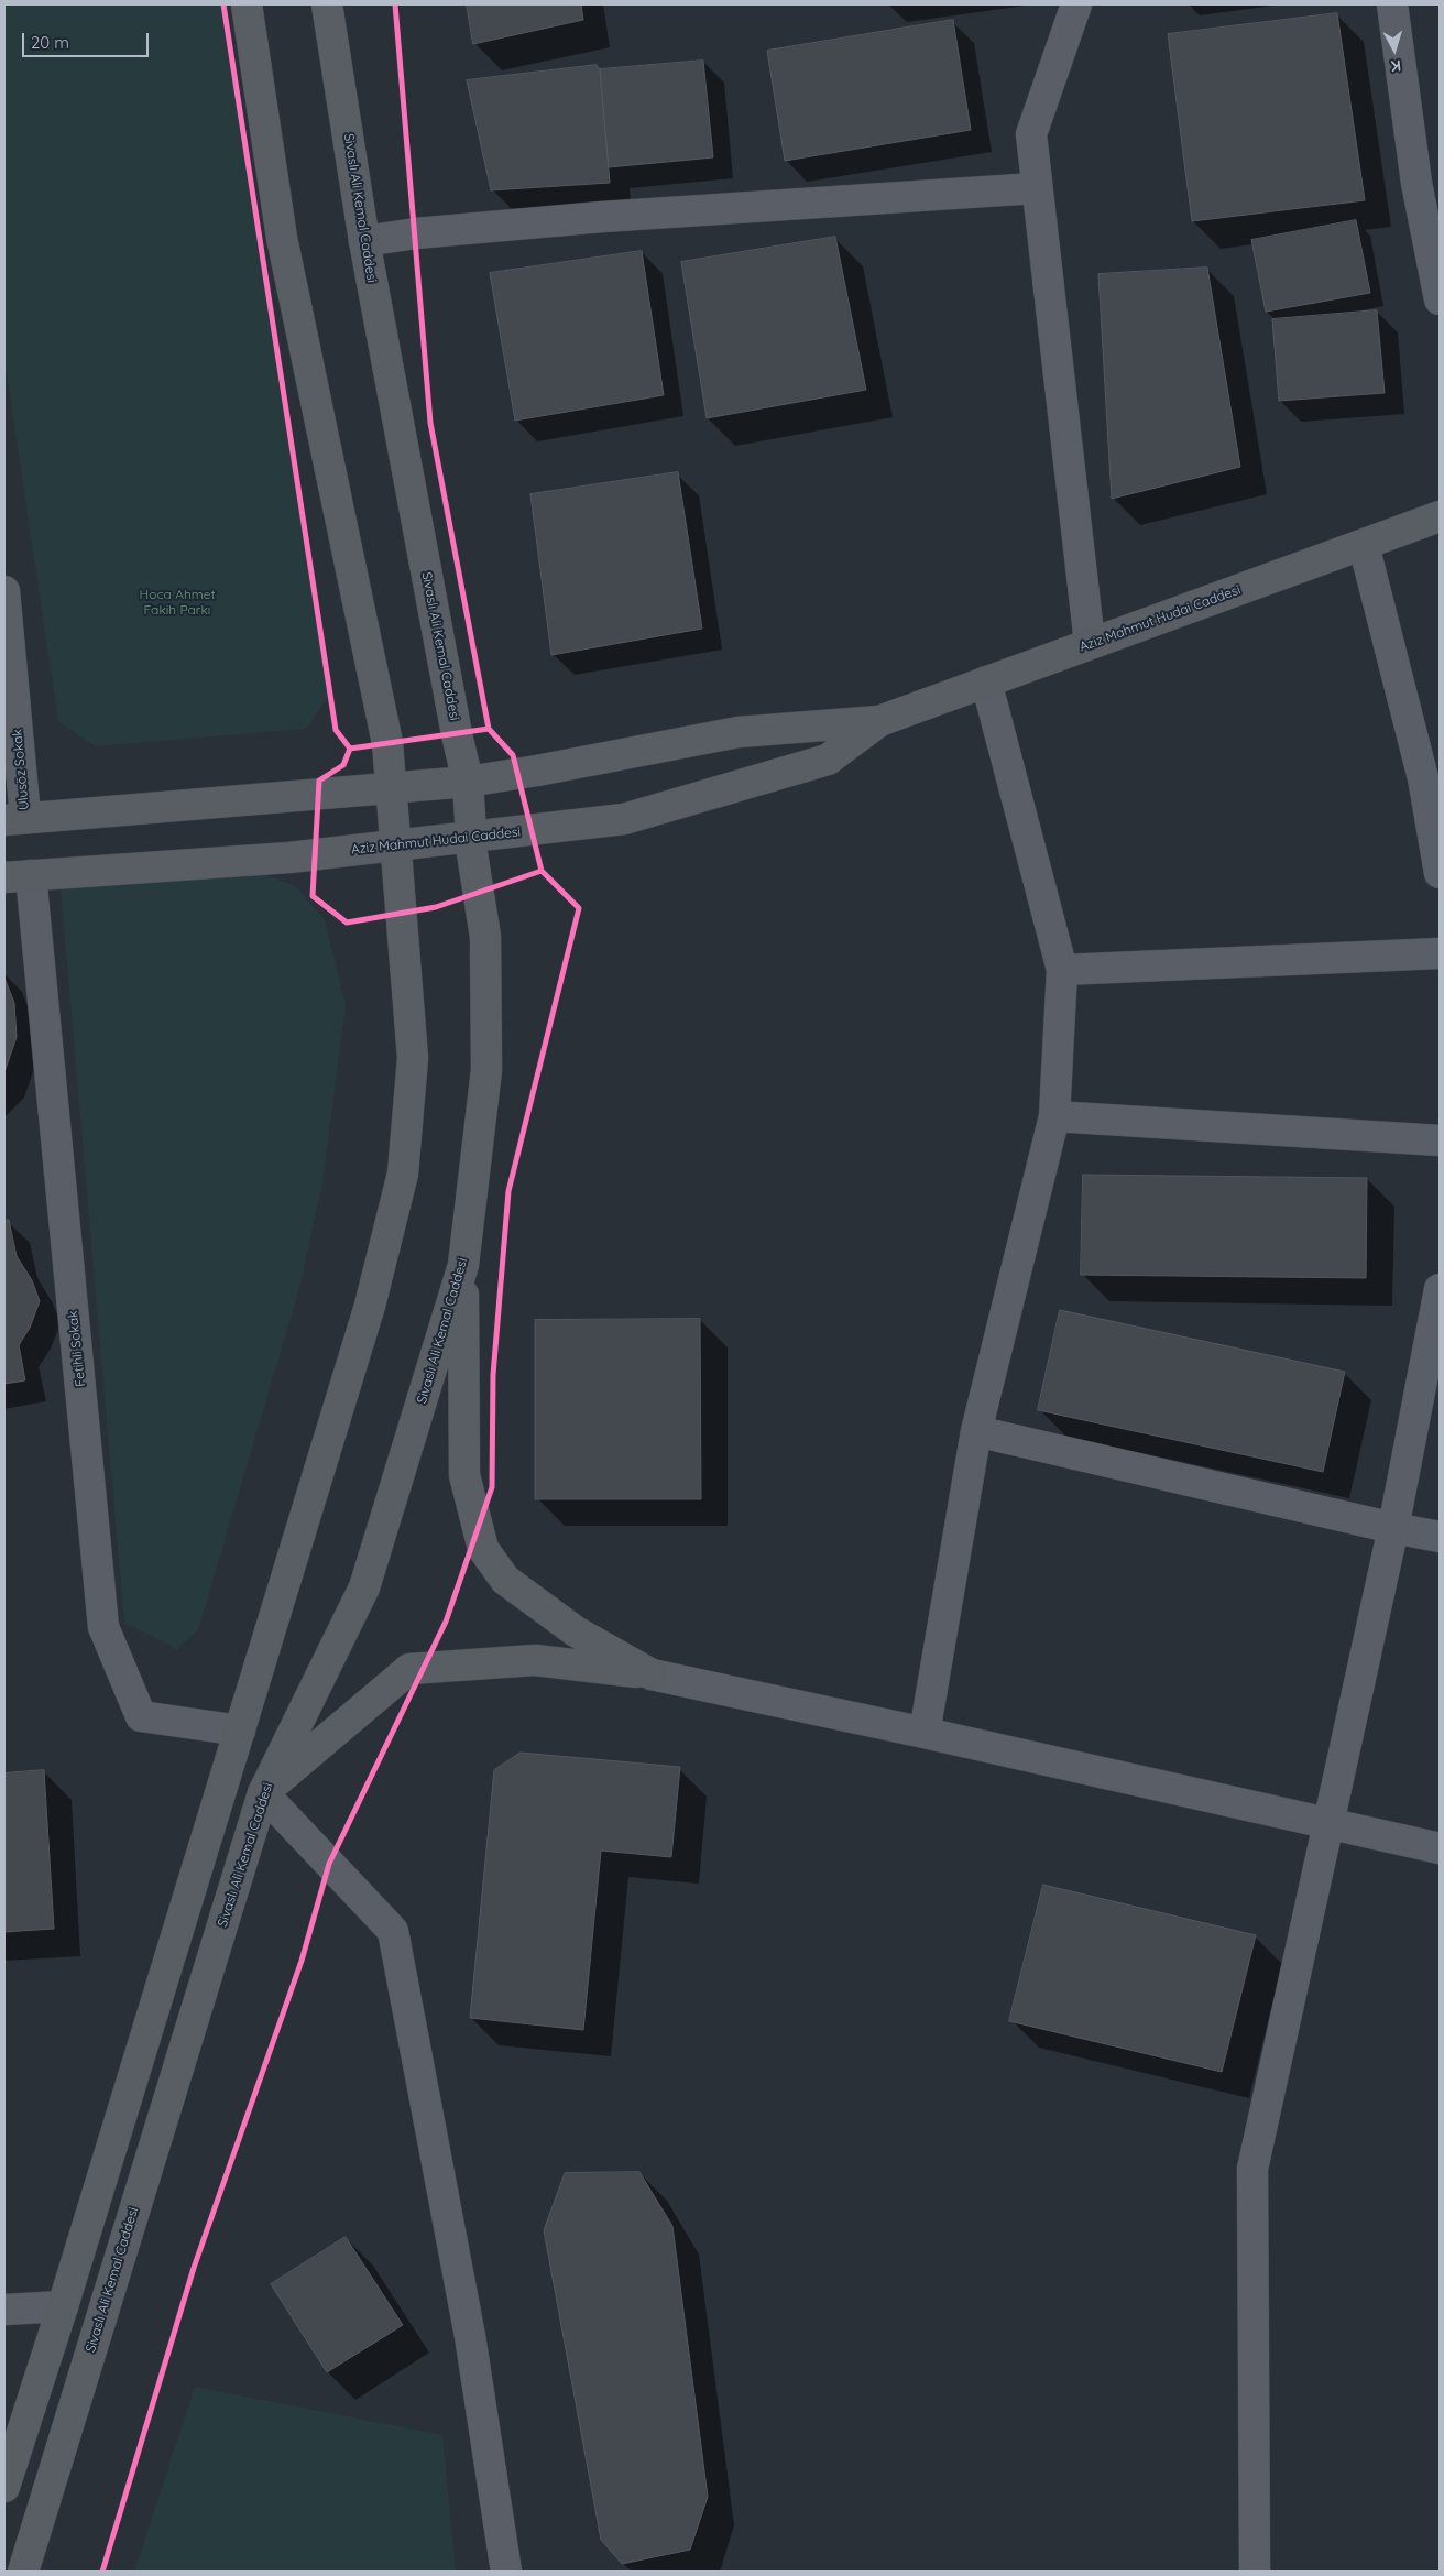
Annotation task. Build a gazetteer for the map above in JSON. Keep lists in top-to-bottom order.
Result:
{
  "streets": {
    "main road": ["Sivaslı Ali Kemal Caddesi", "Aziz Mahmut Hudai Caddesi"],
    "street": ["Ulusöz Sokak", "Fetihli Sokak"]
  },
  "crossings": [
    ["Sivaslı Ali Kemal Caddesi", "Aziz Mahmut Hudai Caddesi"],
    ["Aziz Mahmut Hudai Caddesi", "Ulusöz Sokak"],
    ["Aziz Mahmut Hudai Caddesi", "Fetihli Sokak"]
  ],
  "parks": ["Hoca Ahmet Fakih Parkı"],
  "scale_bar": "20 m",
  "north": "bottom"
}
